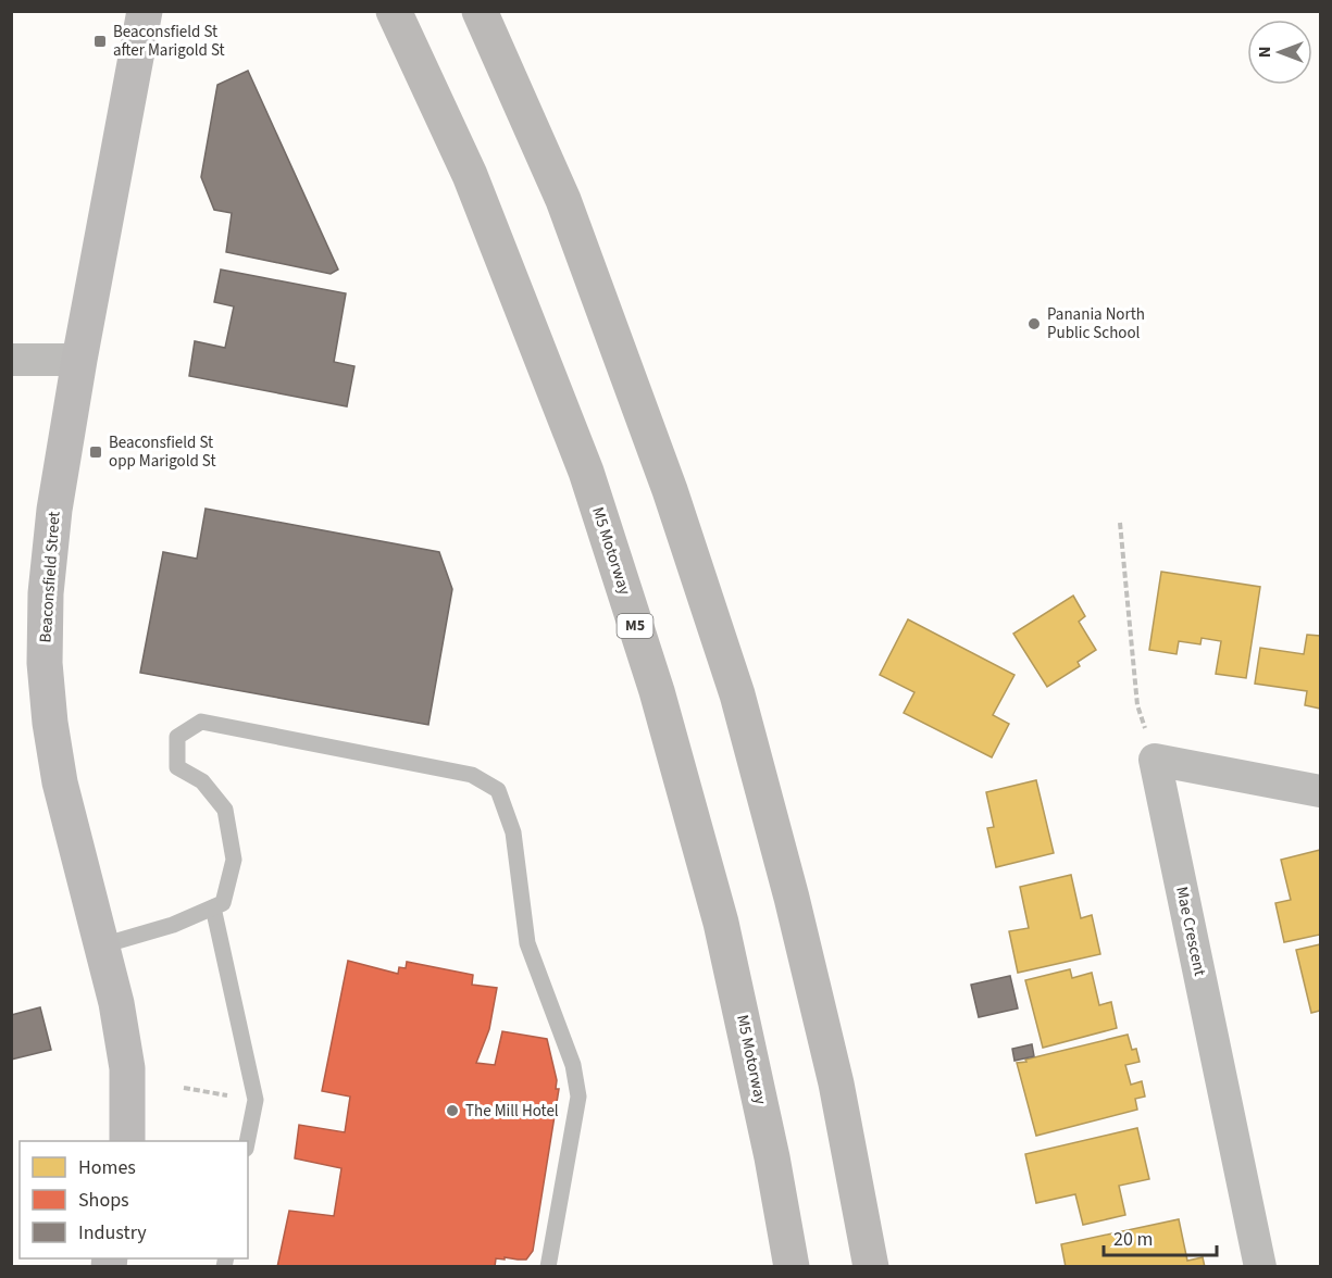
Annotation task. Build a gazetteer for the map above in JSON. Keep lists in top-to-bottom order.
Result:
{
  "streets": {
    "highway": ["M5 Motorway", "M5"],
    "main road": ["Beaconsfield Street"],
    "street": ["Mae Crescent"]
  },
  "places": {
    "transit": ["Beaconsfield St after Marigold St", "Beaconsfield St opp Marigold St"],
    "other": ["Panania North Public School", "The Mill Hotel"]
  },
  "legend": ["Homes", "Shops", "Industry"],
  "scale_bar": "20 m",
  "north": "left"
}
